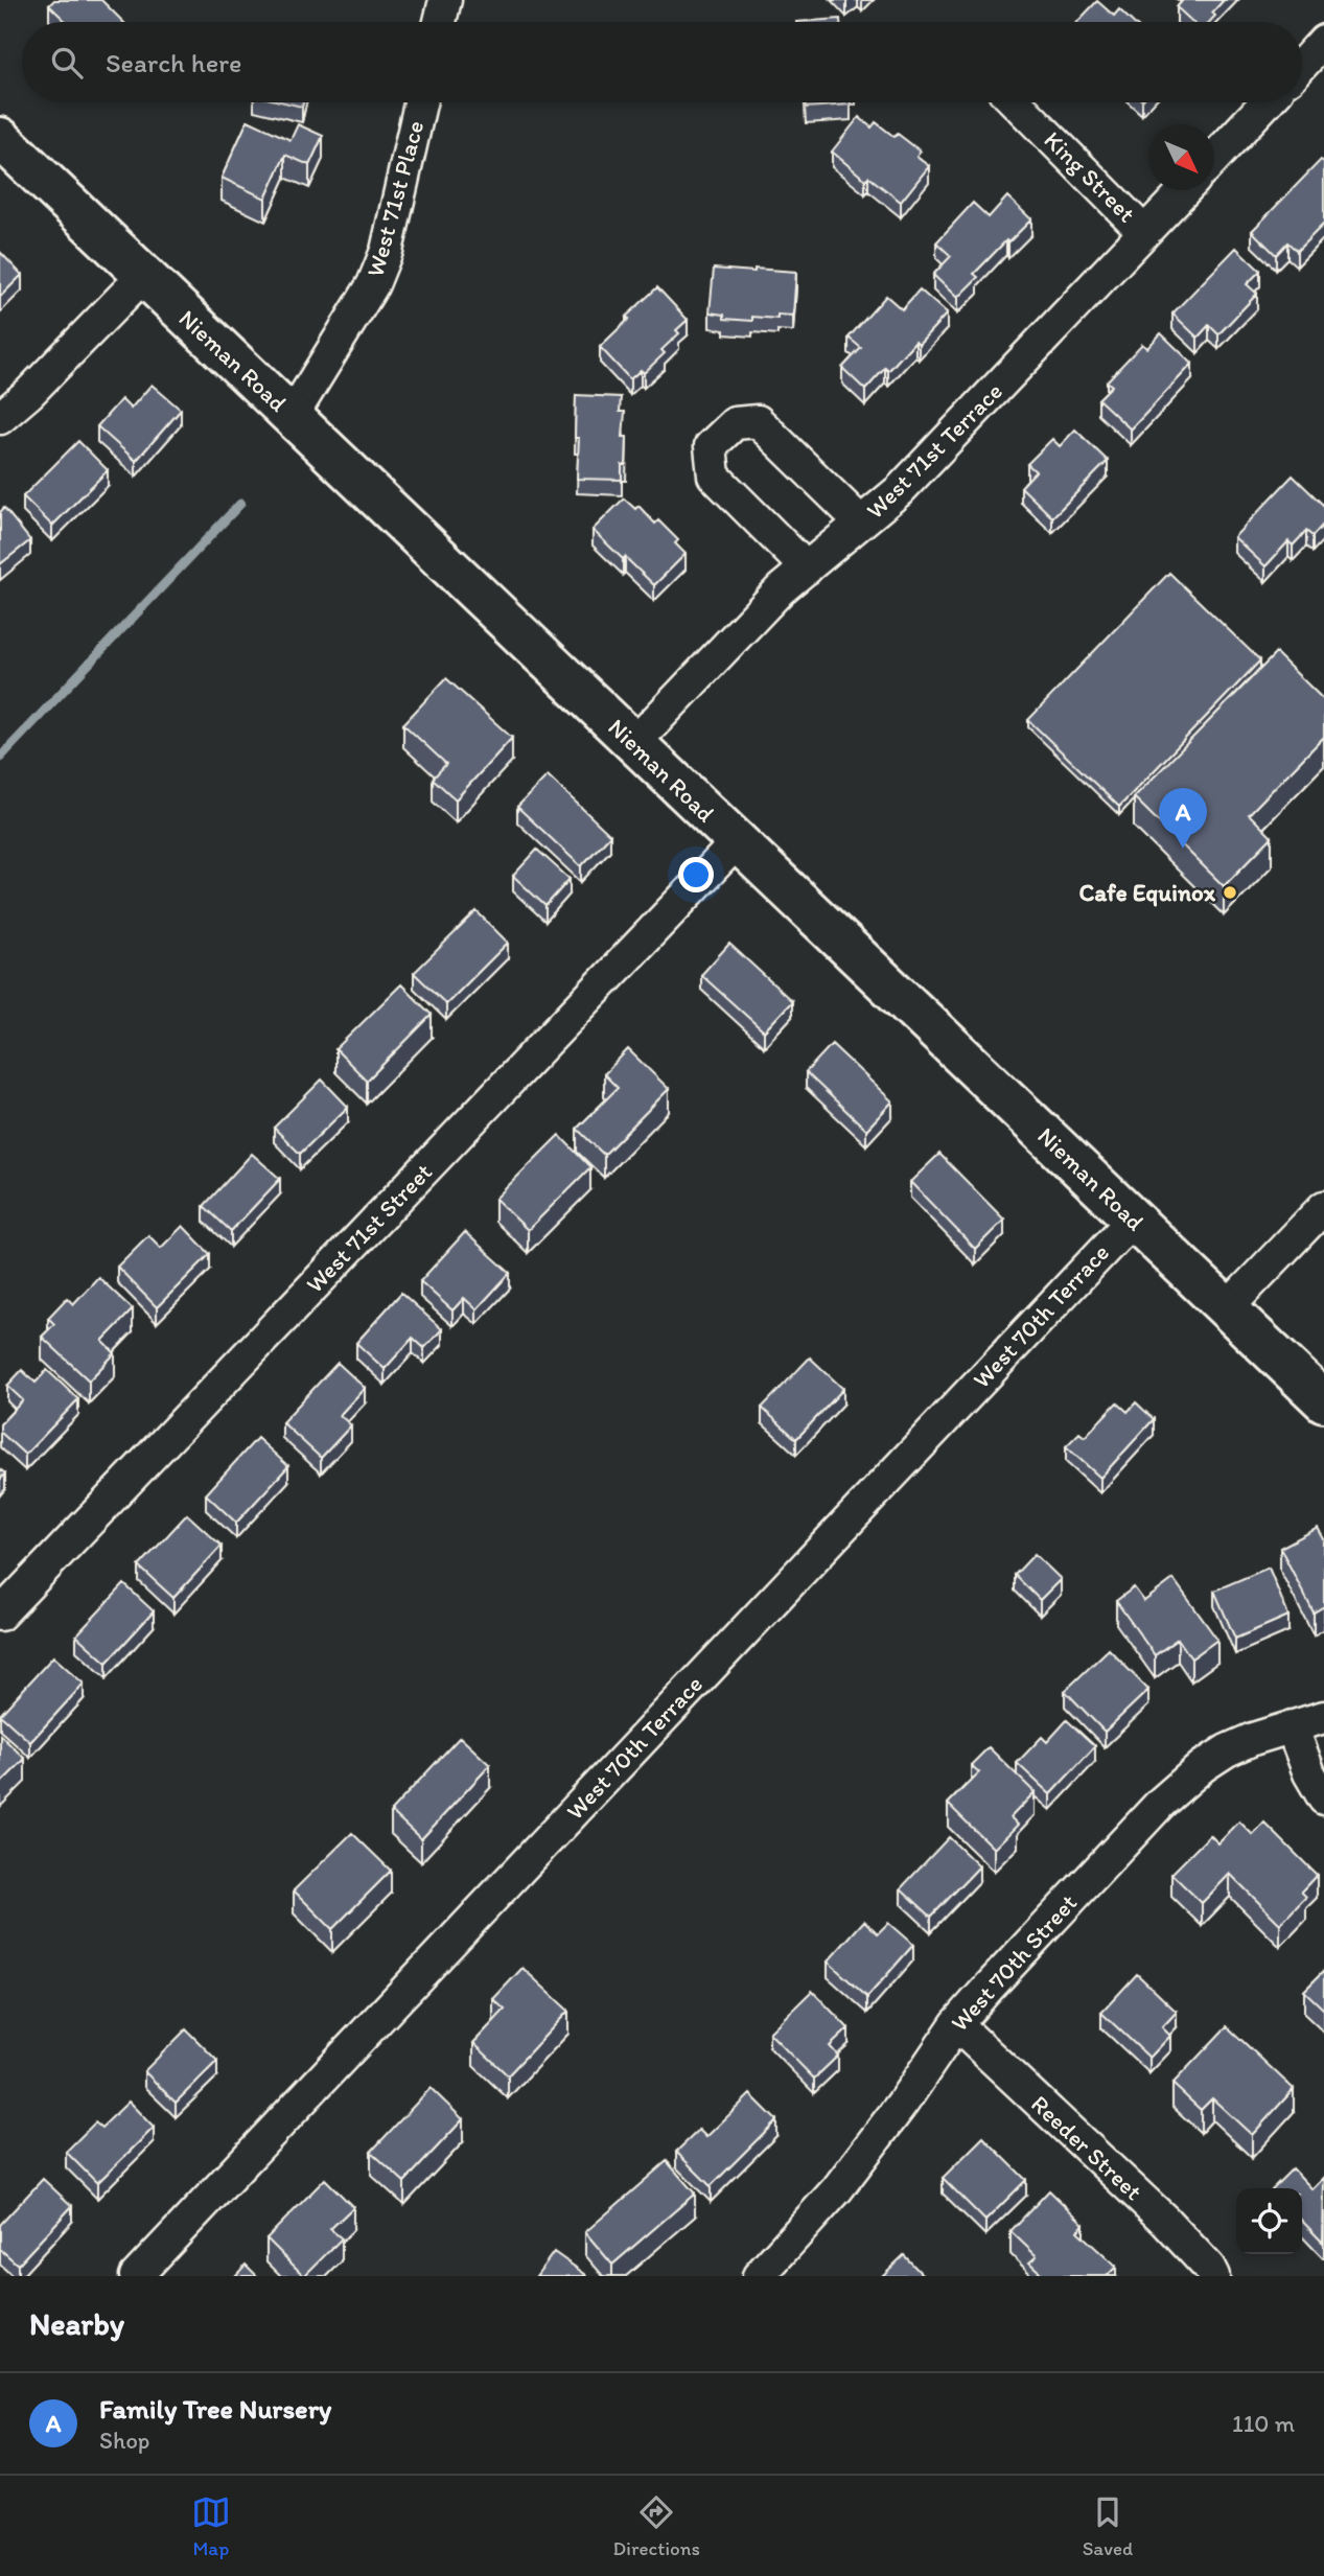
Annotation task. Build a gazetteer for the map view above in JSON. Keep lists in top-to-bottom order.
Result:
{
  "streets": {
    "main road": ["Nieman Road"],
    "street": [
      "King Street",
      "West 71st Place",
      "West 71st Terrace",
      "West 71st Street",
      "West 70th Terrace",
      "West 70th Street",
      "Reeder Street"
    ]
  },
  "crossings": [
    ["King Street", "West 71st Terrace"],
    ["West 71st Place", "Nieman Road"],
    ["Nieman Road", "West 71st Terrace"],
    ["Nieman Road", "West 71st Street"],
    ["Nieman Road", "West 70th Terrace"],
    ["West 70th Street", "Reeder Street"]
  ],
  "places": ["Cafe Equinox"],
  "north": "bottom right",
  "page": {
    "search": "Search here",
    "pins": "A",
    "heading": "Nearby",
    "list": [
      {
        "mark": "A",
        "name": "Family Tree Nursery",
        "note": "Shop",
        "value": "110 m"
      }
    ],
    "nav": ["Map", "Directions", "Saved"]
  }
}
